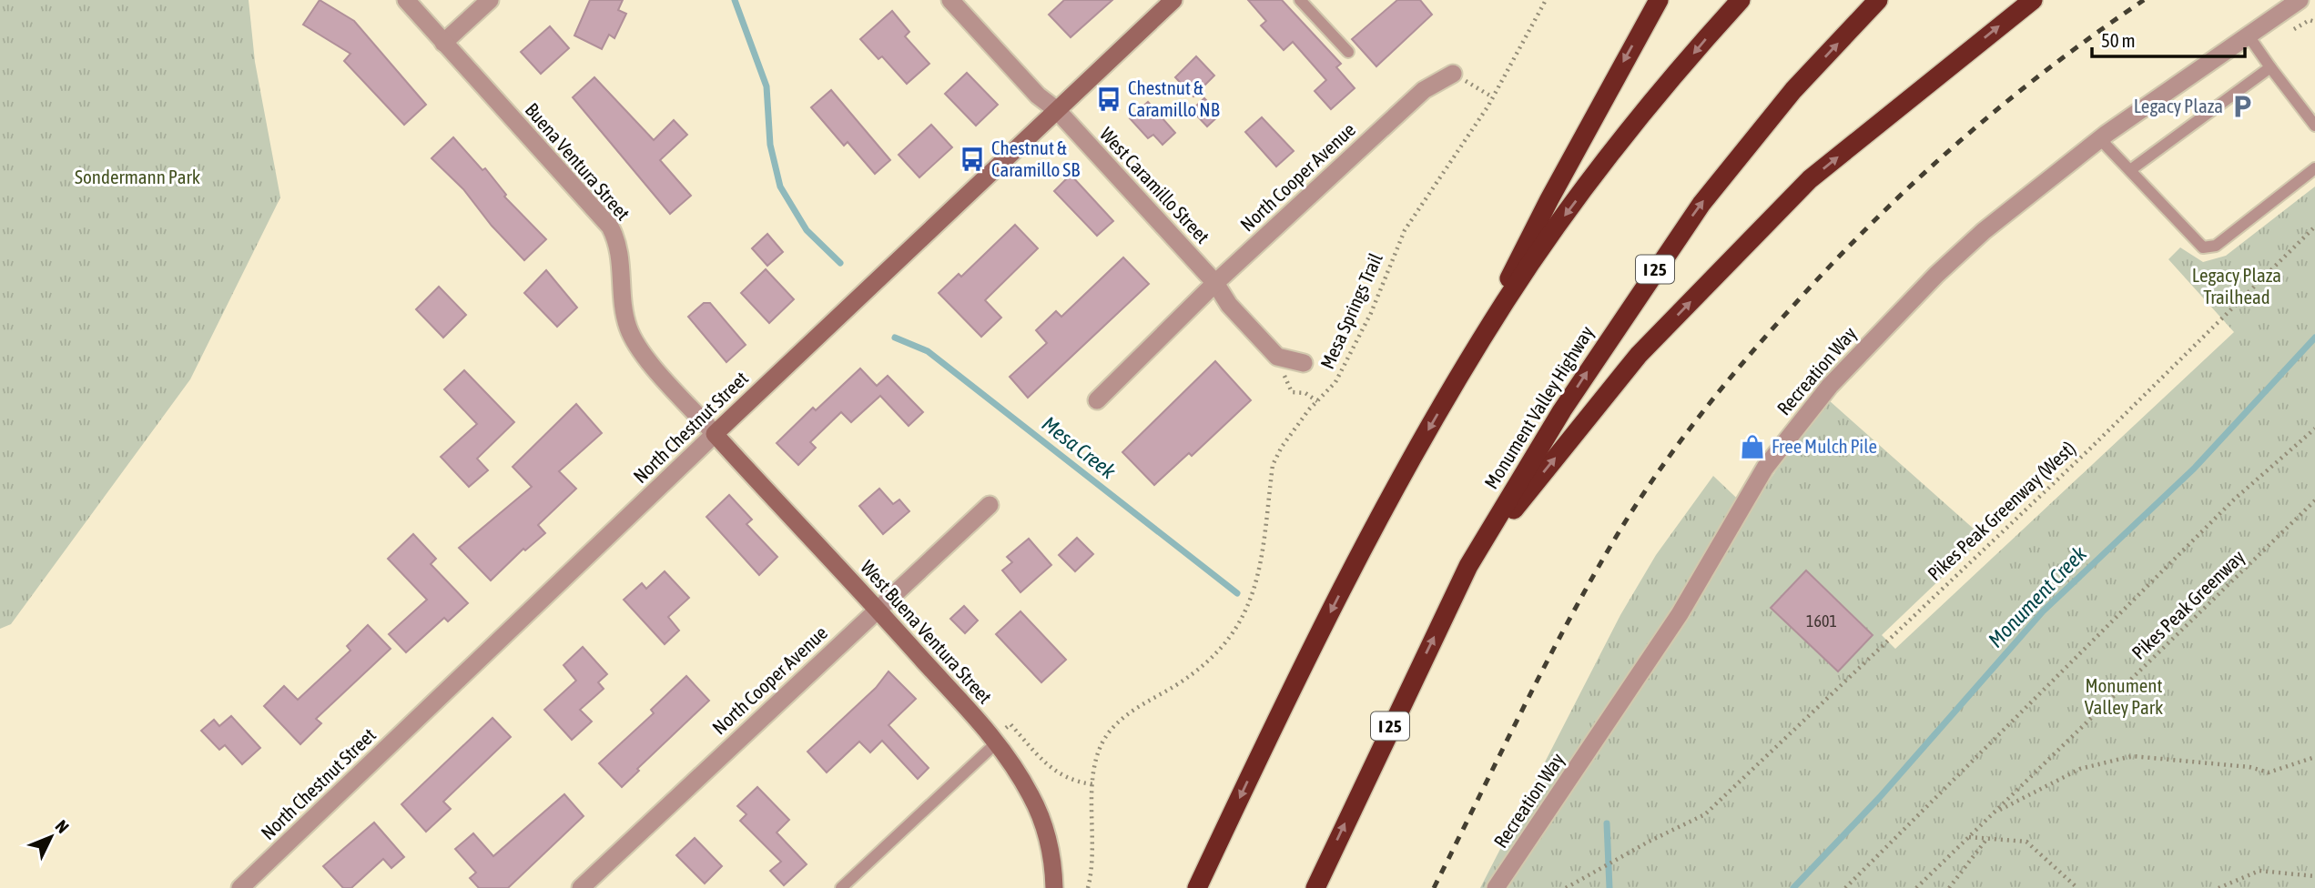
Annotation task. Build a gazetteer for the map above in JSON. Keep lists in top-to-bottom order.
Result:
{
  "streets": {
    "highway": ["I 25", "Monument Valley Highway"],
    "main road": ["North Chestnut Street", "West Buena Ventura Street"],
    "street": [
      "Buena Ventura Street",
      "North Cooper Avenue",
      "West Caramillo Street",
      "Recreation Way"
    ],
    "path": ["Mesa Springs Trail", "Pikes Peak Greenway (West)", "Pikes Peak Greenway"]
  },
  "crossings": [
    ["Buena Ventura Street", "North Chestnut Street"],
    ["Buena Ventura Street", "West Buena Ventura Street"],
    ["North Cooper Avenue", "West Caramillo Street"],
    ["North Cooper Avenue", "West Buena Ventura Street"],
    ["West Caramillo Street", "North Chestnut Street"],
    ["North Chestnut Street", "West Buena Ventura Street"]
  ],
  "water": ["Mesa Creek", "Monument Creek"],
  "parks": ["Sondermann Park", "Legacy Plaza Trailhead", "Monument Valley Park"],
  "places": {
    "bus stop": ["Chestnut & Caramillo NB", "Chestnut & Caramillo SB"],
    "parking": ["Legacy Plaza"],
    "shop": ["Free Mulch Pile"]
  },
  "house_numbers": ["1601"],
  "scale_bar": "50 m",
  "north": "top right"
}
